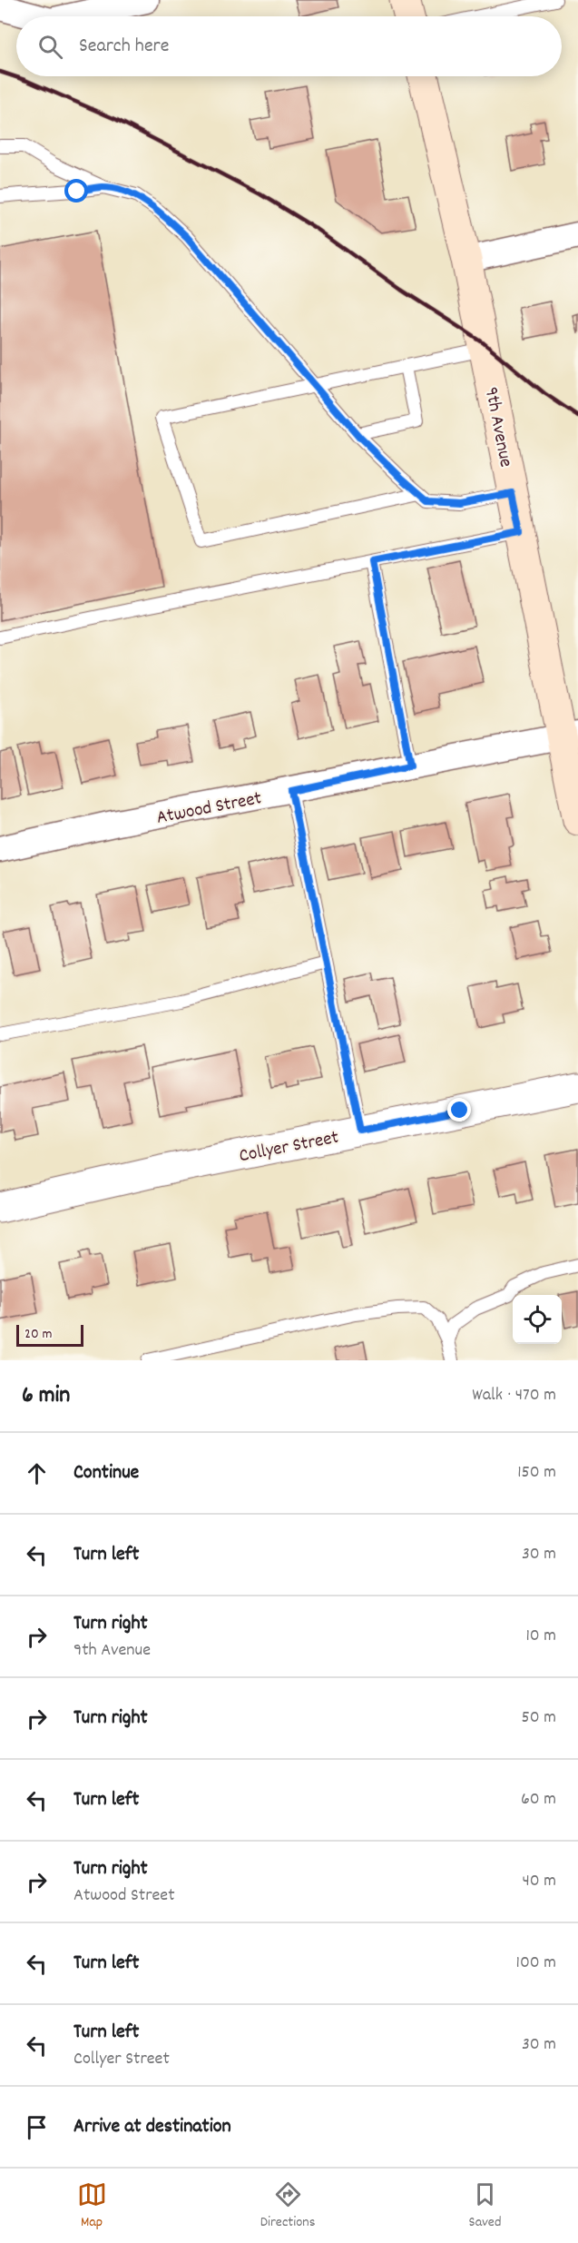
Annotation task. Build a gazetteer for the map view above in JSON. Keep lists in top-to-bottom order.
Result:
{
  "streets": {
    "main road": ["9th Avenue"],
    "street": ["Atwood Street", "Collyer Street"]
  },
  "crossings": [
    ["9th Avenue", "Atwood Street"]
  ],
  "scale_bar": "20 m",
  "page": {
    "search": "Search here",
    "scale": "20 m",
    "heading": ["6 min", "Walk · 470 m"],
    "list": [
      ["Continue", "150 m"],
      ["Turn left", "30 m"],
      ["Turn right", "9th Avenue", "10 m"],
      ["Turn right", "50 m"],
      ["Turn left", "60 m"],
      ["Turn right", "Atwood Street", "40 m"],
      ["Turn left", "100 m"],
      ["Turn left", "Collyer Street", "30 m"],
      "Arrive at destination"
    ],
    "nav": ["Map", "Directions", "Saved"]
  }
}
